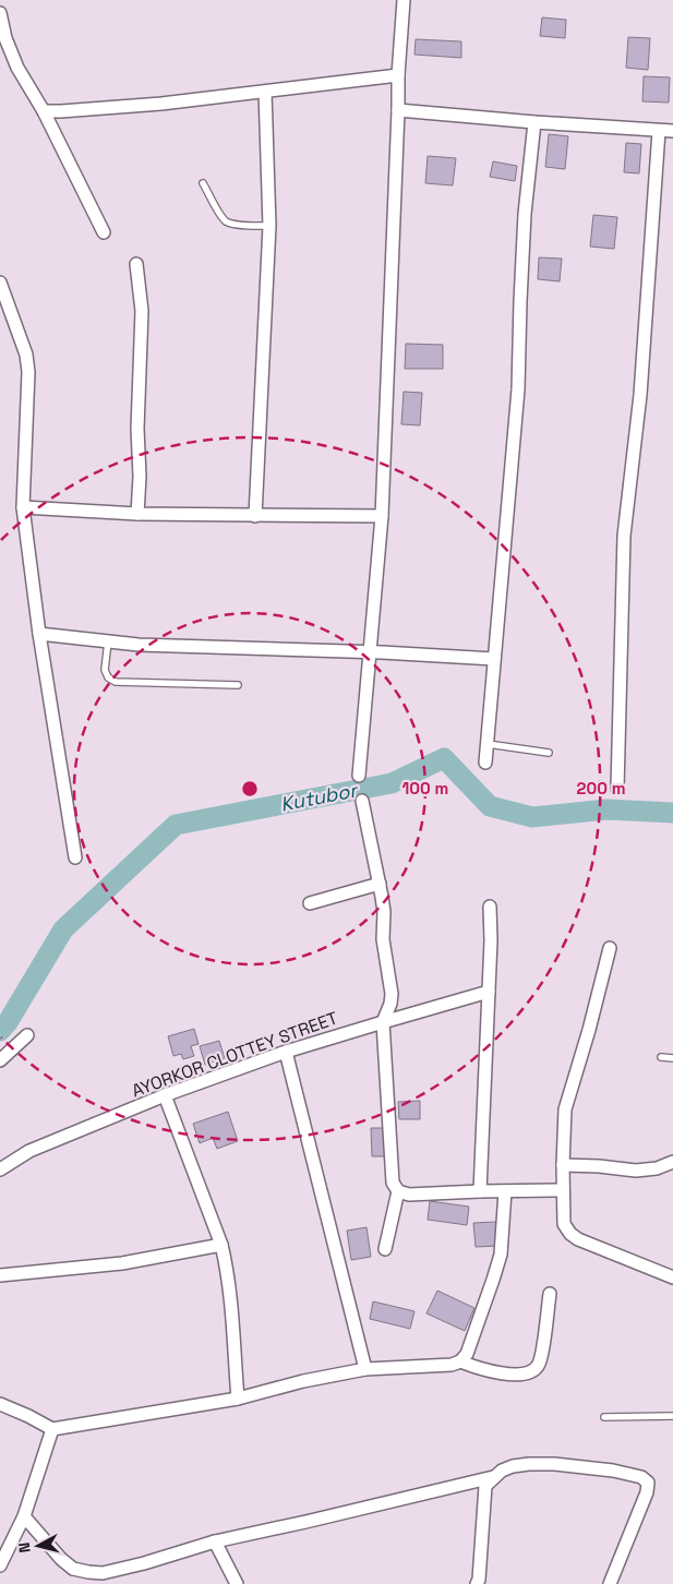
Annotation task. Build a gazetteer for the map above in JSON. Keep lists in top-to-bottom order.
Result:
{
  "streets": {
    "street": ["AYORKOR CLOTTEY STREET"]
  },
  "water": ["Kutubor"],
  "north": "left",
  "rings": ["100 m", "200 m"]
}
